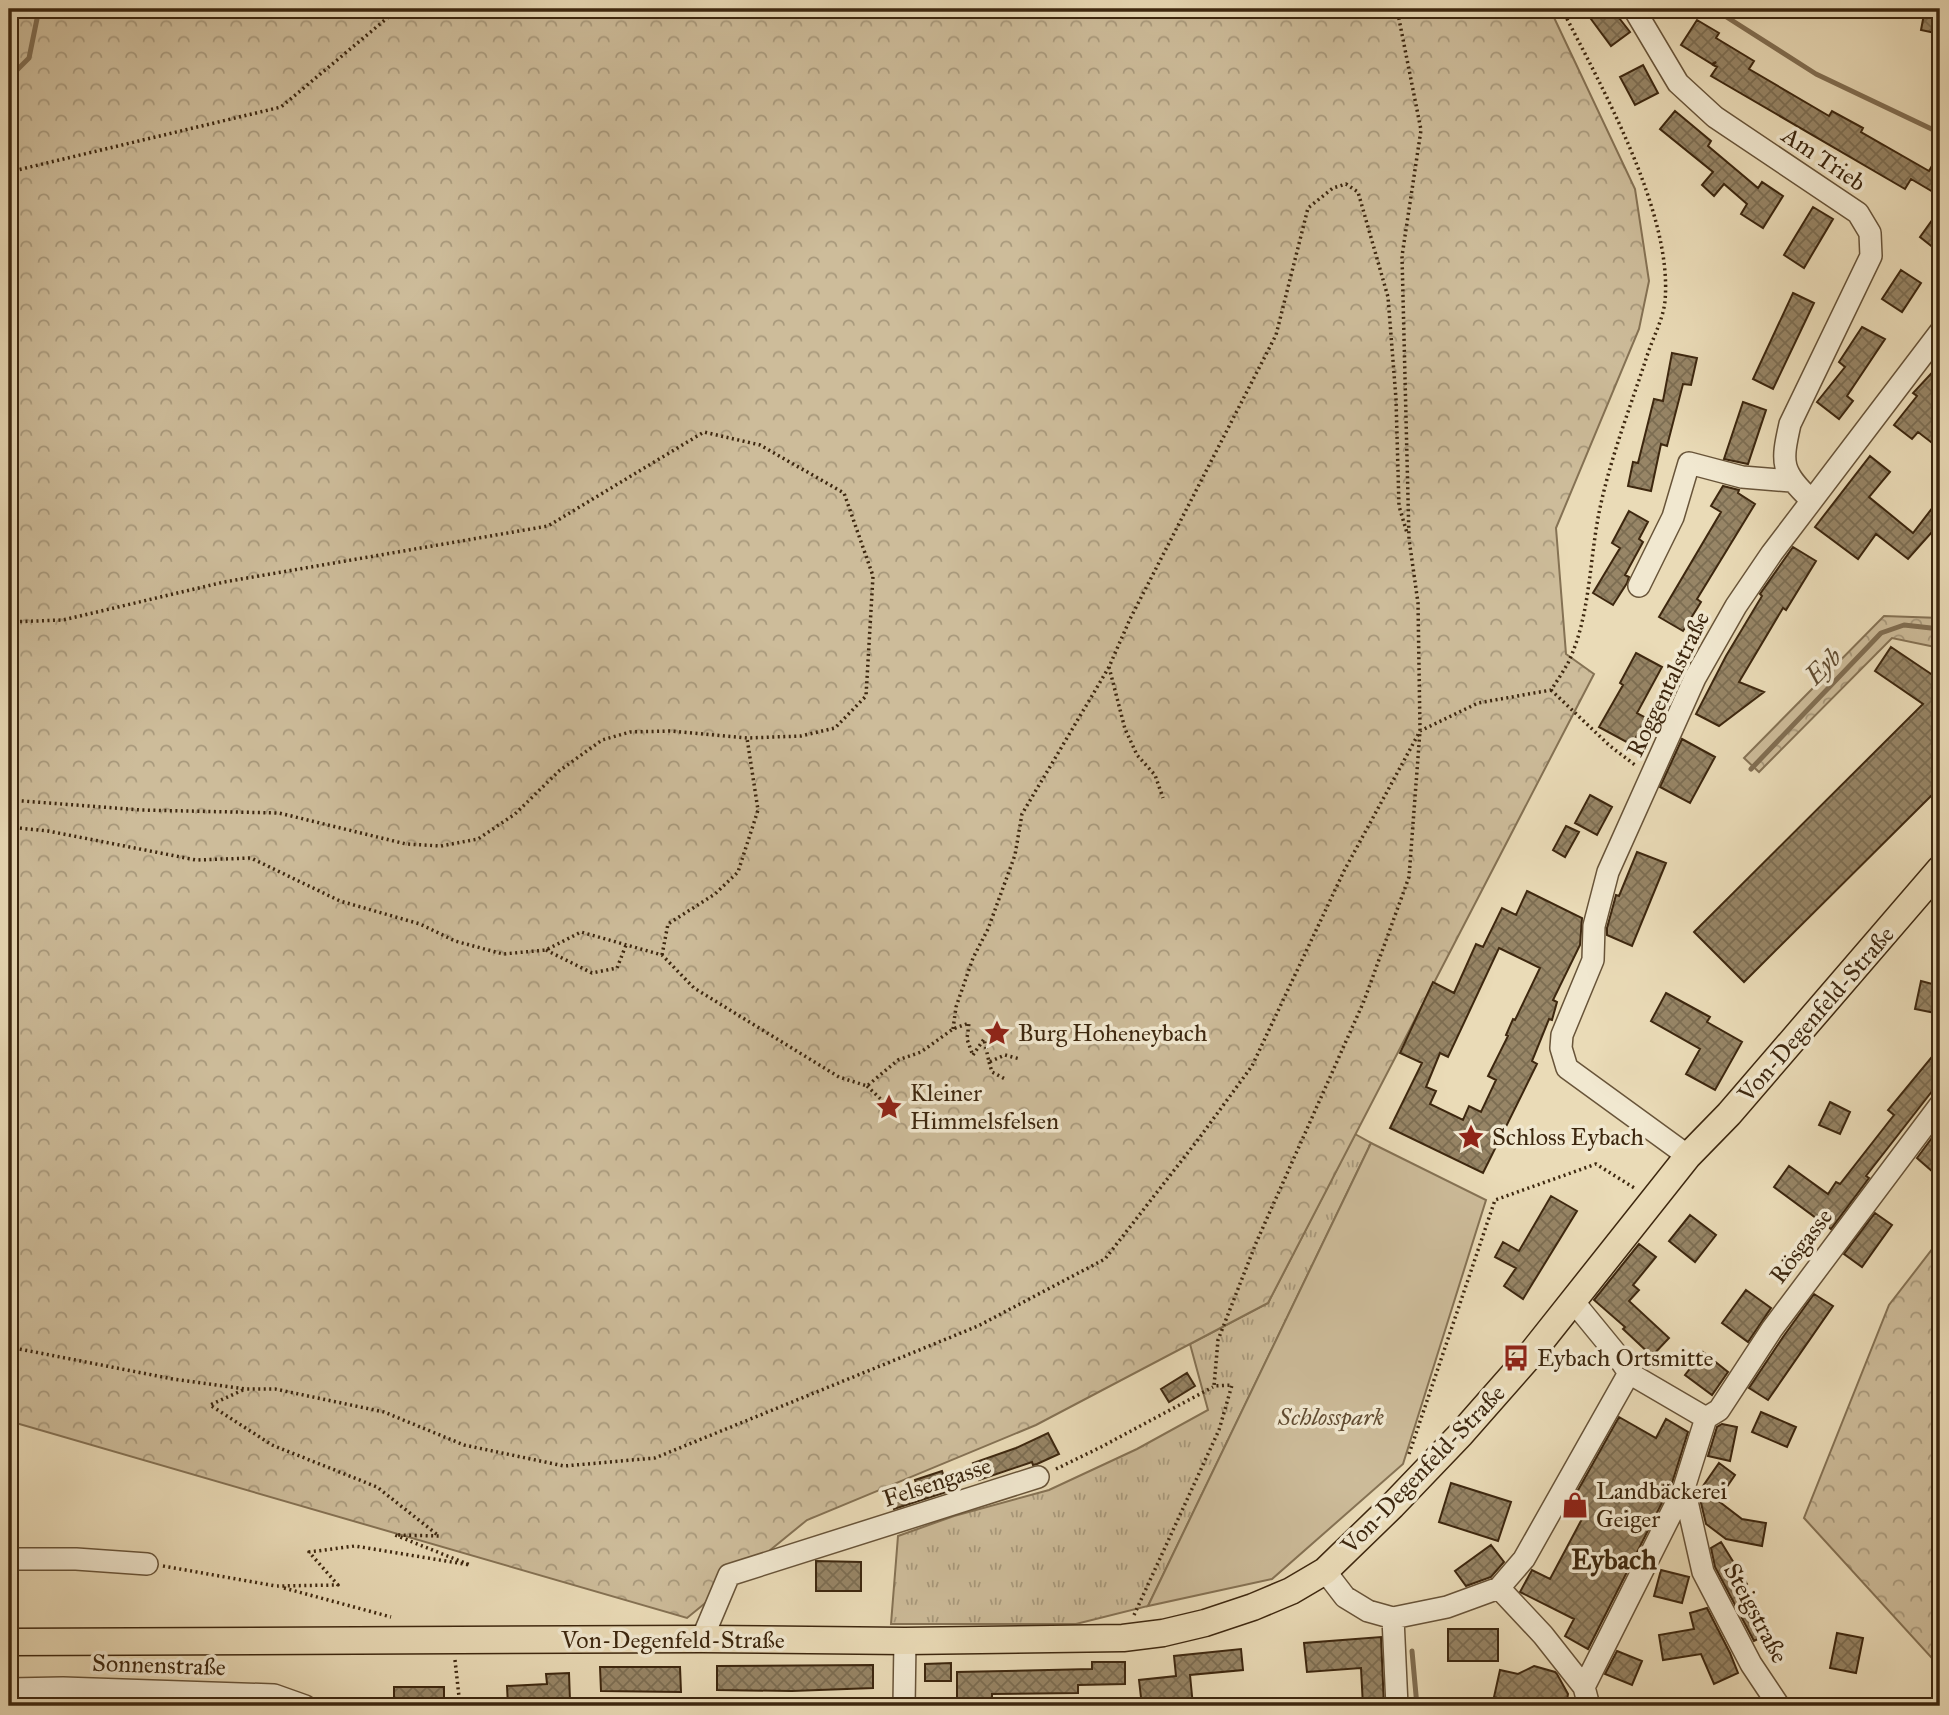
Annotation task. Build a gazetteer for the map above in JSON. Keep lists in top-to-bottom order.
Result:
{
  "streets": {
    "main road": ["Von-Degenfeld-Straße"],
    "street": [
      "Am Trieb",
      "Roggentalstraße",
      "Rösgasse",
      "Felsengasse",
      "Steigstraße",
      "Sonnenstraße"
    ]
  },
  "crossings": [
    ["Roggentalstraße", "Von-Degenfeld-Straße"],
    ["Von-Degenfeld-Straße", "Felsengasse"]
  ],
  "districts": ["Eybach"],
  "water": ["Eyb"],
  "parks": ["Schlosspark"],
  "places": {
    "place": ["Burg Hoheneybach", "Kleiner Himmelsfelsen", "Schloss Eybach"],
    "bus stop": ["Eybach Ortsmitte"],
    "shop": ["Landbäckerei Geiger"]
  }
}
